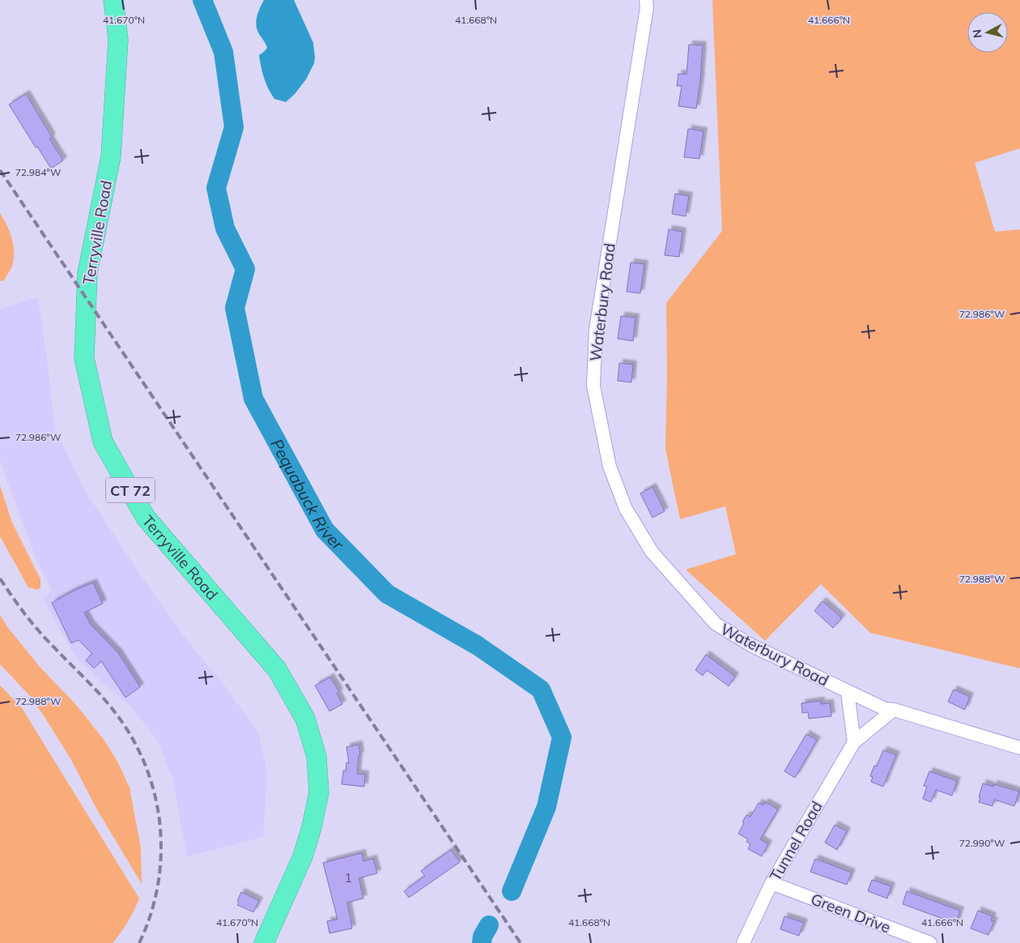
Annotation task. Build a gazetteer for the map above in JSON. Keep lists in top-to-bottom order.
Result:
{
  "streets": {
    "highway": ["Terryville Road", "CT 72"],
    "street": ["Waterbury Road", "Tunnel Road", "Green Drive"]
  },
  "crossings": [
    ["Waterbury Road", "Tunnel Road"],
    ["Tunnel Road", "Green Drive"]
  ],
  "water": ["Pequabuck River"],
  "house_numbers": ["1"],
  "north": "left",
  "coordinates": [
    "41.670°N",
    "41.668°N",
    "41.666°N",
    "72.984°W",
    "72.986°W",
    "72.988°W",
    "72.990°W"
  ]
}
